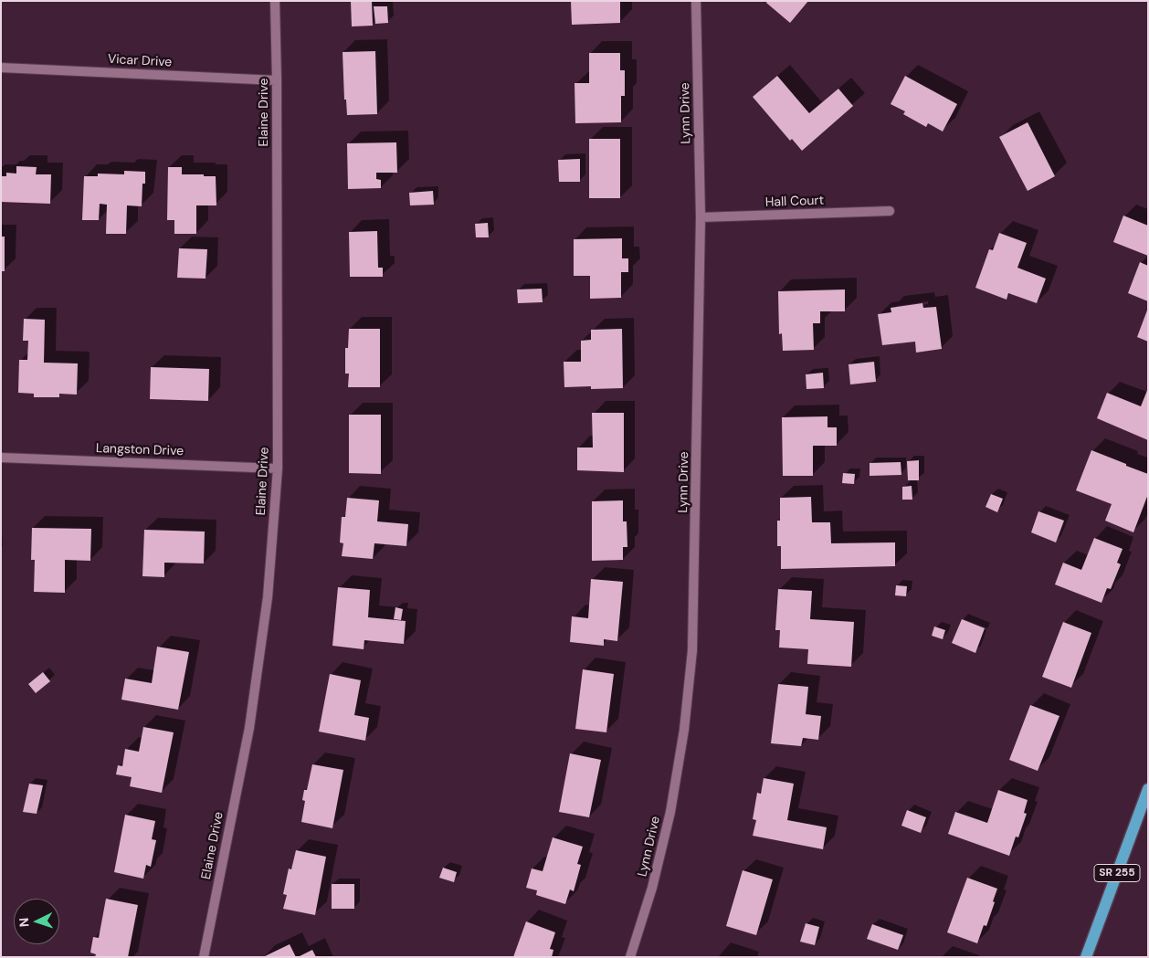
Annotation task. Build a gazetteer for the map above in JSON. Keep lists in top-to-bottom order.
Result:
{
  "streets": {
    "main road": ["SR 255"],
    "street": [
      "Vicar Drive",
      "Elaine Drive",
      "Lynn Drive",
      "Hall Court",
      "Langston Drive"
    ]
  },
  "crossings": [
    ["Vicar Drive", "Elaine Drive"],
    ["Elaine Drive", "Langston Drive"],
    ["Lynn Drive", "Hall Court"]
  ],
  "north": "left"
}
